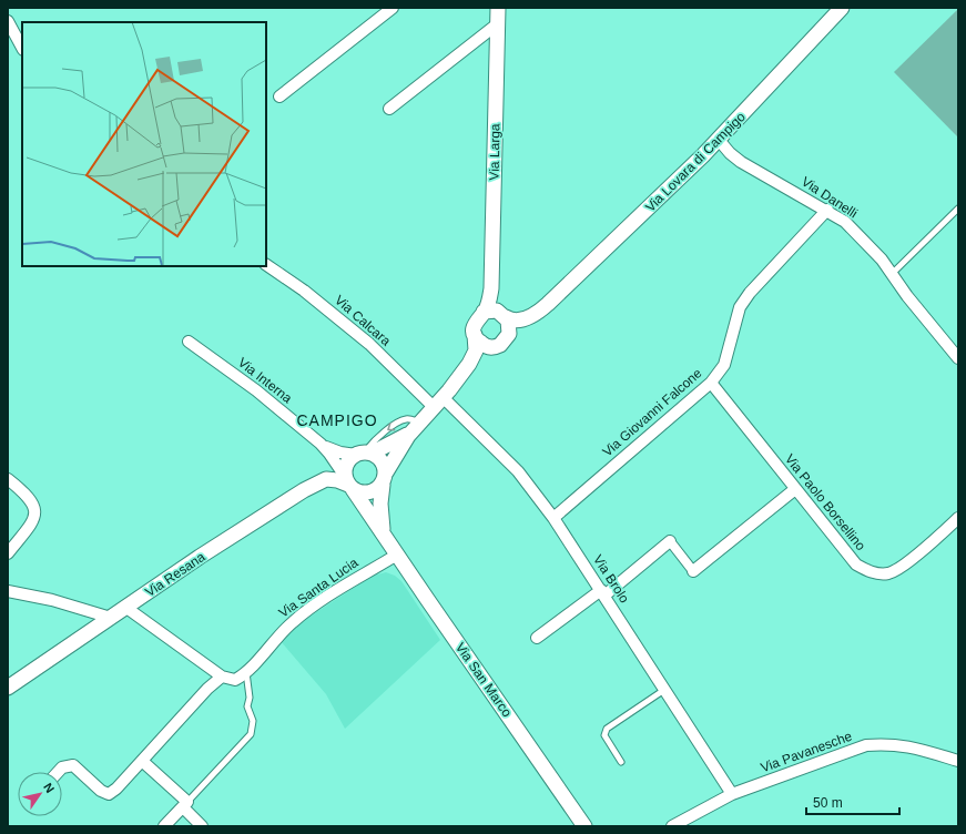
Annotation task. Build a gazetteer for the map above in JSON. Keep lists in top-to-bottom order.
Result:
{
  "streets": {
    "street": [
      "Via Larga",
      "Via Lovara di Campigo",
      "Via Danelli",
      "Via Calcara",
      "Via Interna",
      "Via Giovanni Falcone",
      "Via Paolo Borsellino",
      "Via Resana",
      "Via Brolo",
      "Via Santa Lucia",
      "Via San Marco",
      "Via Pavanesche"
    ]
  },
  "crossings": [
    ["Via Larga", "Via Lovara di Campigo"],
    ["Via Lovara di Campigo", "Via Danelli"],
    ["Via Lovara di Campigo", "Via Calcara"],
    ["Via Lovara di Campigo", "Via Interna"],
    ["Via Lovara di Campigo", "Via Resana"],
    ["Via Lovara di Campigo", "Via Brolo"],
    ["Via Lovara di Campigo", "Via San Marco"],
    ["Via Danelli", "Via Giovanni Falcone"],
    ["Via Calcara", "Via Brolo"],
    ["Via Interna", "Via Resana"],
    ["Via Interna", "Via San Marco"],
    ["Via Giovanni Falcone", "Via Paolo Borsellino"],
    ["Via Giovanni Falcone", "Via Brolo"],
    ["Via Resana", "Via San Marco"],
    ["Via Brolo", "Via Pavanesche"],
    ["Via Santa Lucia", "Via San Marco"]
  ],
  "districts": ["CAMPIGO"],
  "scale_bar": "50 m",
  "north": "top right"
}
